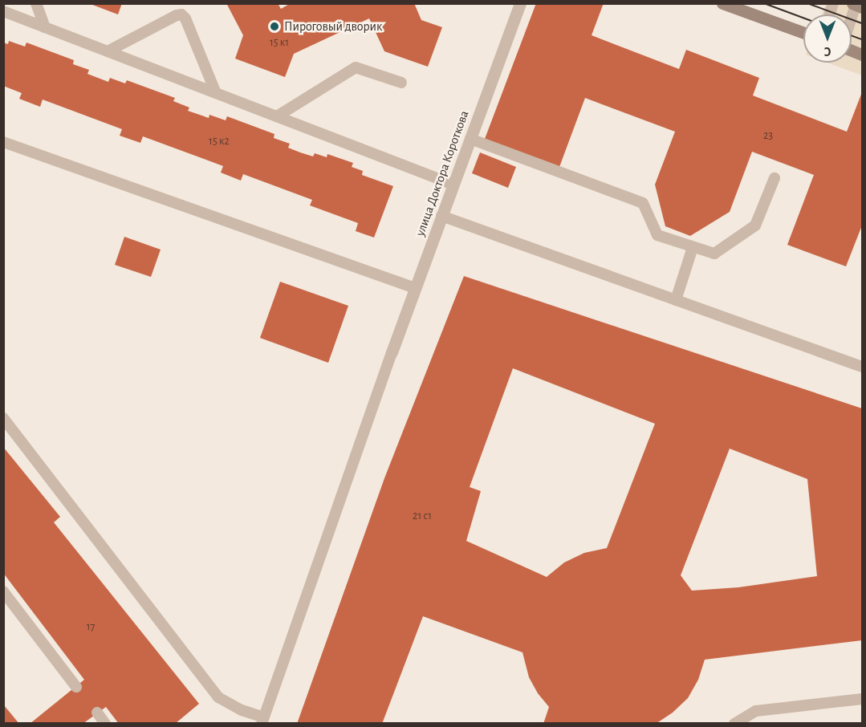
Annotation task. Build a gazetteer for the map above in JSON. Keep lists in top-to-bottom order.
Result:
{
  "streets": {
    "street": ["улица Доктора Короткова"]
  },
  "places": ["Пироговый дворик"],
  "house_numbers": [
    "15 к1",
    "23",
    "15 к2",
    "21 с1",
    "17"
  ],
  "north": "bottom"
}
